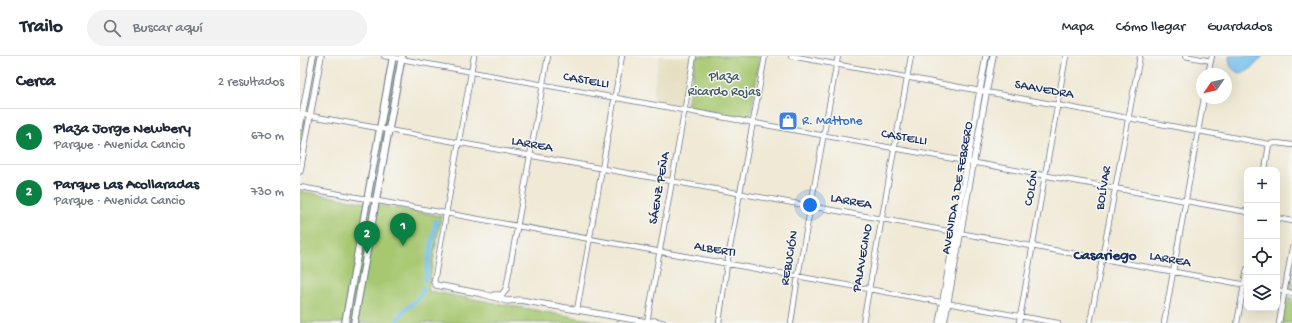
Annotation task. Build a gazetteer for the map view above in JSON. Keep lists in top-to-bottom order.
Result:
{
  "streets": {
    "street": [
      "CASTELLI",
      "SAAVEDRA",
      "LARREA",
      "SÁENZ PEÑA",
      "AVENIDA 3 DE FEBRERO",
      "COLÓN",
      "BOLÍVAR",
      "ALBERTI",
      "REBUCIÓN",
      "PALAVECINO"
    ]
  },
  "crossings": [
    ["CASTELLI", "SÁENZ PEÑA"],
    ["CASTELLI", "AVENIDA 3 DE FEBRERO"],
    ["CASTELLI", "COLÓN"],
    ["CASTELLI", "BOLÍVAR"],
    ["CASTELLI", "REBUCIÓN"],
    ["CASTELLI", "PALAVECINO"],
    ["SAAVEDRA", "AVENIDA 3 DE FEBRERO"],
    ["SAAVEDRA", "COLÓN"],
    ["SAAVEDRA", "BOLÍVAR"],
    ["SAAVEDRA", "REBUCIÓN"],
    ["SAAVEDRA", "PALAVECINO"],
    ["LARREA", "SÁENZ PEÑA"],
    ["LARREA", "AVENIDA 3 DE FEBRERO"],
    ["LARREA", "COLÓN"],
    ["LARREA", "BOLÍVAR"],
    ["LARREA", "REBUCIÓN"],
    ["LARREA", "PALAVECINO"],
    ["SÁENZ PEÑA", "ALBERTI"],
    ["AVENIDA 3 DE FEBRERO", "ALBERTI"],
    ["COLÓN", "ALBERTI"],
    ["ALBERTI", "REBUCIÓN"],
    ["ALBERTI", "PALAVECINO"]
  ],
  "districts": ["Casariego"],
  "parks": ["Plaza Ricardo Rojas"],
  "places": {
    "shop": ["R. Mattone"]
  },
  "north": "bottom left",
  "page": {
    "header": "Trailo",
    "search": "Buscar aquí",
    "nav": ["Mapa", "Cómo llegar", "Guardados"],
    "heading": ["Cerca", "2 resultados"],
    "list": [
      {
        "mark": "1",
        "name": "Plaza Jorge Newbery",
        "note": "Parque · Avenida Cancio",
        "value": "670 m"
      },
      {
        "mark": "2",
        "name": "Parque Las Acollaradas",
        "note": "Parque · Avenida Cancio",
        "value": "730 m"
      }
    ],
    "map_buttons": ["+", "−"],
    "pins": ["1", "2"]
  }
}
